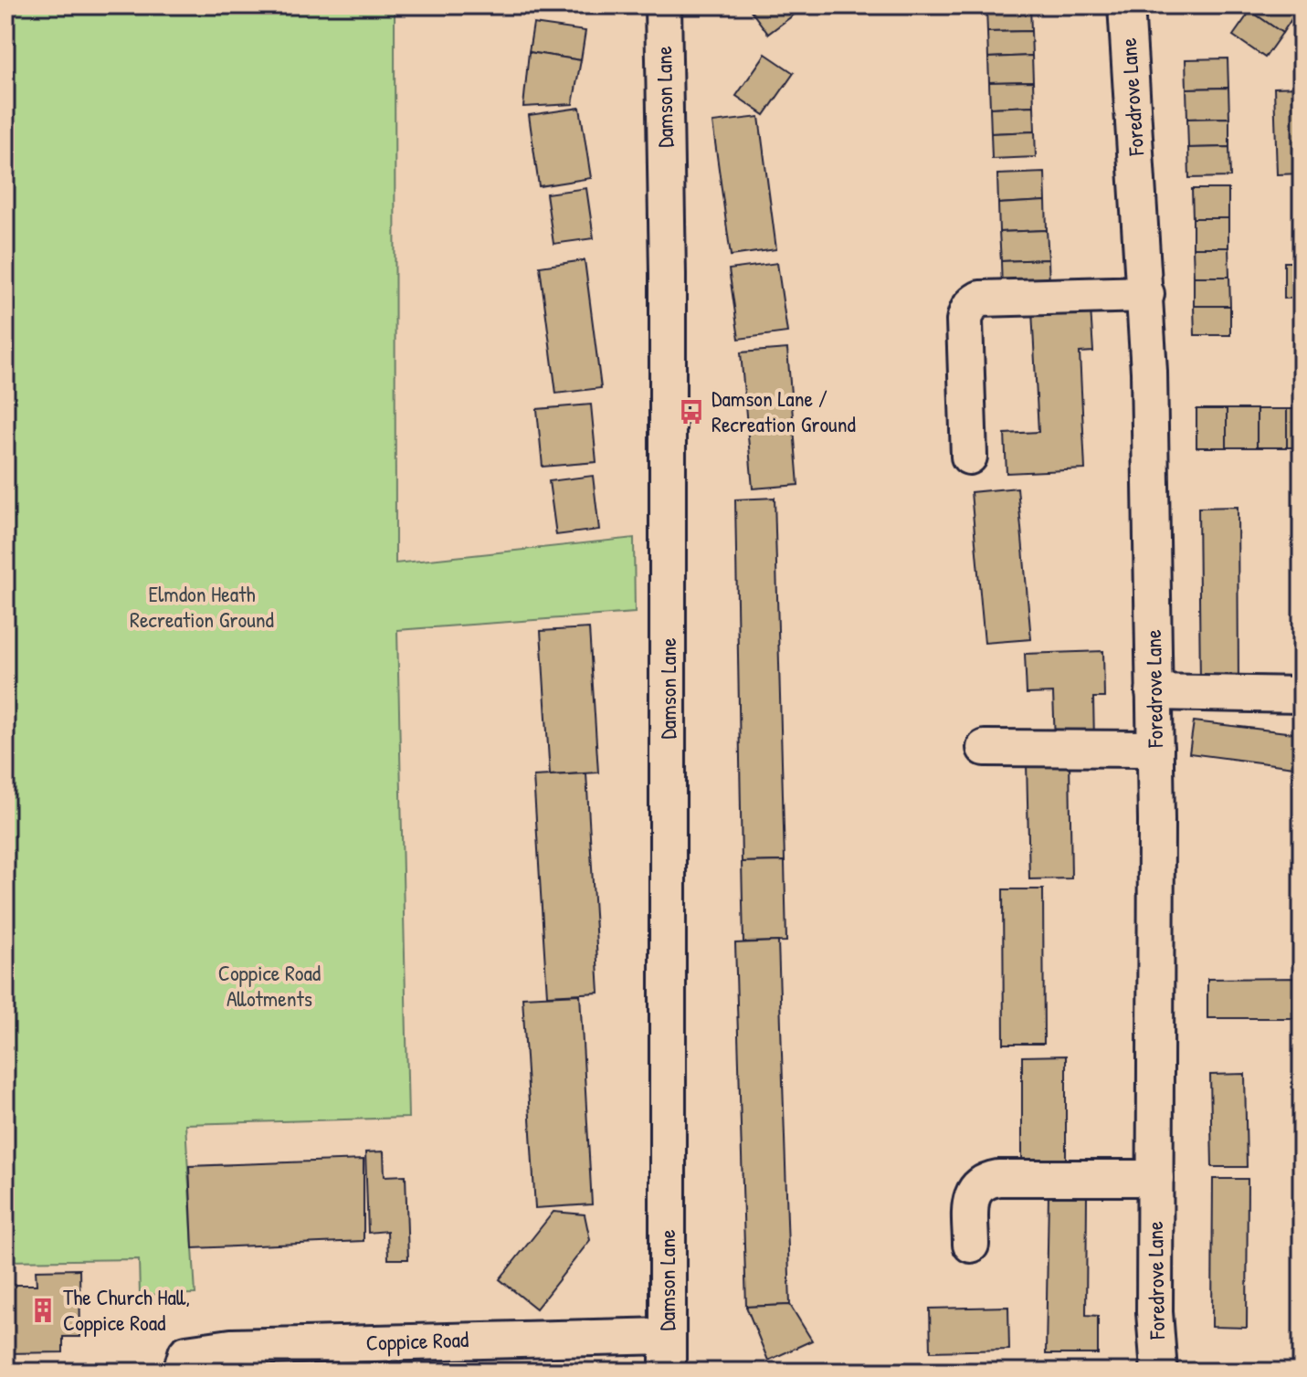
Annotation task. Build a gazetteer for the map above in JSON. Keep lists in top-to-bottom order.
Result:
{
  "streets": {
    "street": ["Damson Lane", "Foredrove Lane", "Coppice Road"]
  },
  "crossings": [
    ["Damson Lane", "Coppice Road"]
  ],
  "parks": ["Elmdon Heath Recreation Ground", "Coppice Road Allotments"],
  "places": {
    "bus stop": ["Damson Lane / Recreation Ground"],
    "building": ["The Church Hall, Coppice Road"]
  }
}
